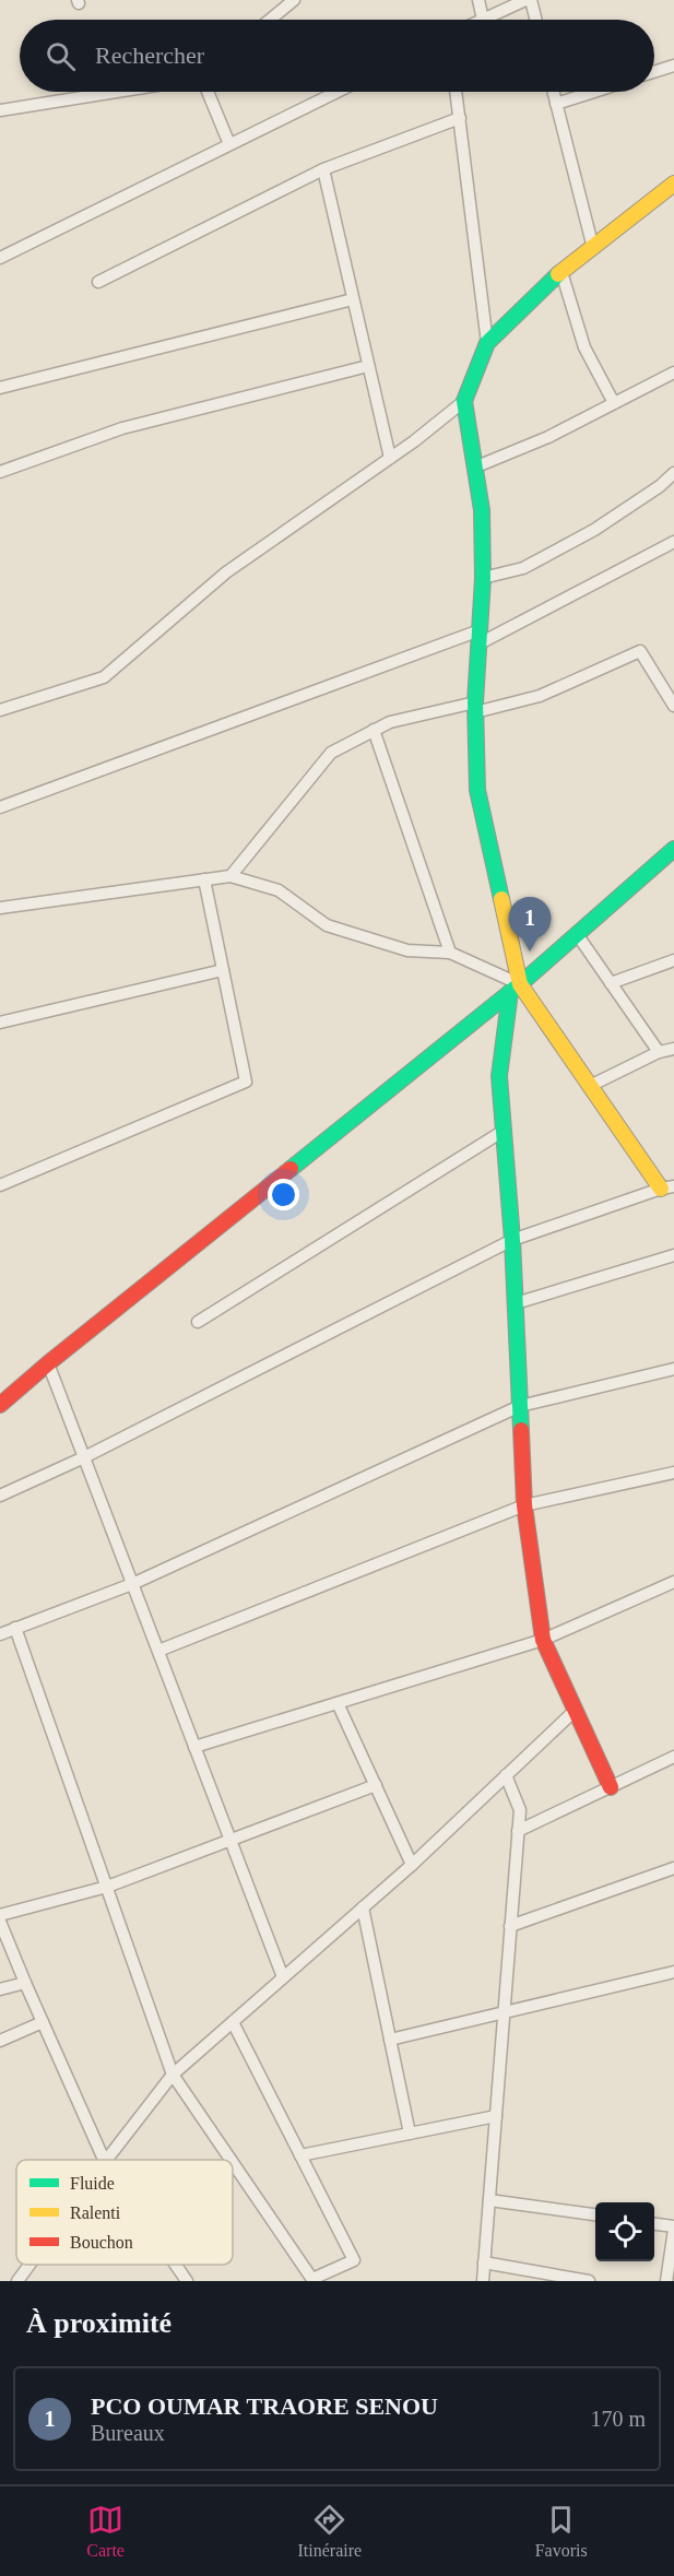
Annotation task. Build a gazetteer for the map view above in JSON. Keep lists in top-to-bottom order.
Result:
{
  "legend": ["Fluide", "Ralenti", "Bouchon"],
  "page": {
    "search": "Rechercher",
    "pins": "1",
    "heading": "À proximité",
    "list": [
      {
        "mark": "1",
        "name": "PCO OUMAR TRAORE SENOU",
        "note": "Bureaux",
        "value": "170 m"
      }
    ],
    "nav": ["Carte", "Itinéraire", "Favoris"]
  }
}
